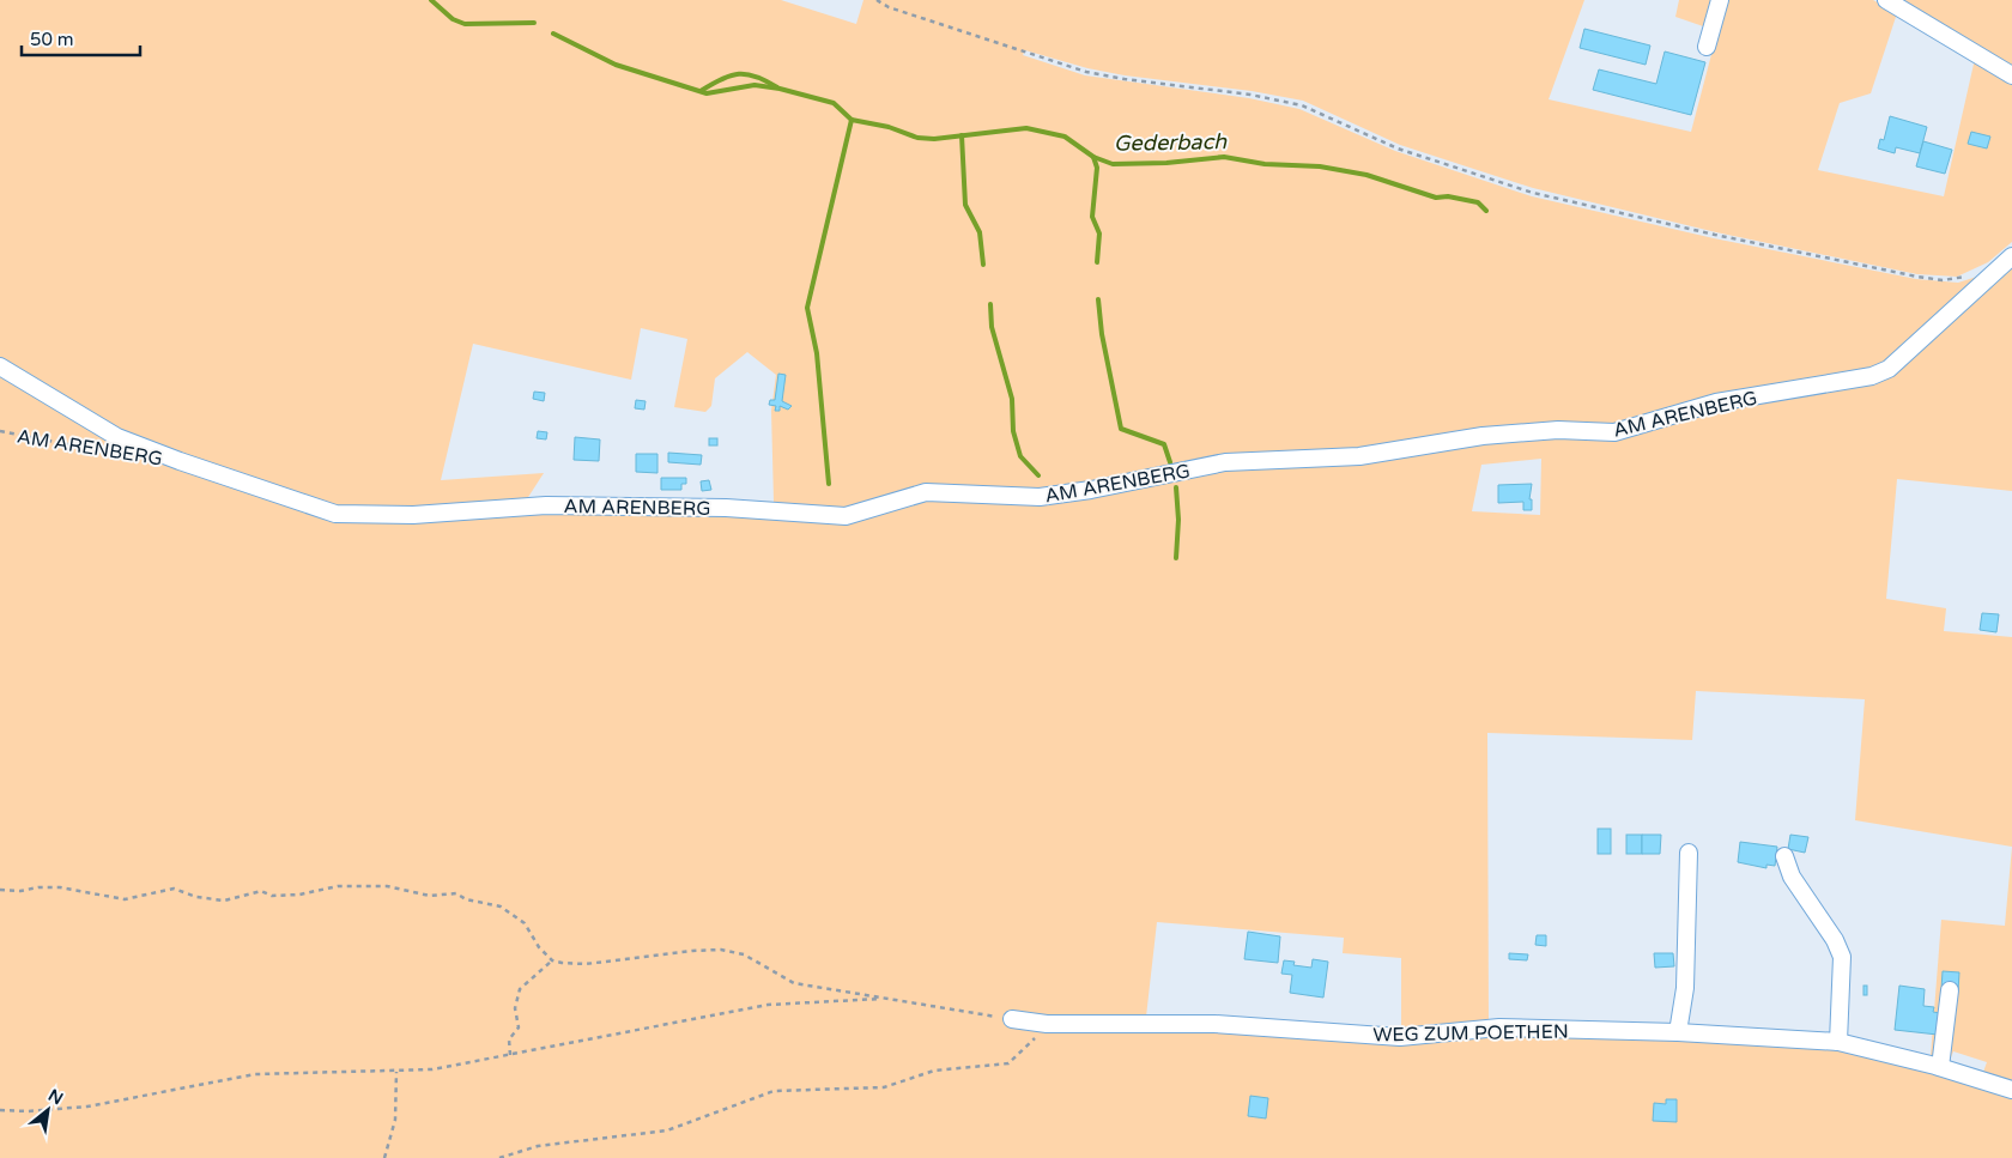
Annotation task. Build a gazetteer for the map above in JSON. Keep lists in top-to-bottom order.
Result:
{
  "streets": {
    "street": ["AM ARENBERG", "WEG ZUM POETHEN"]
  },
  "water": ["Gederbach"],
  "scale_bar": "50 m",
  "north": "top right"
}
